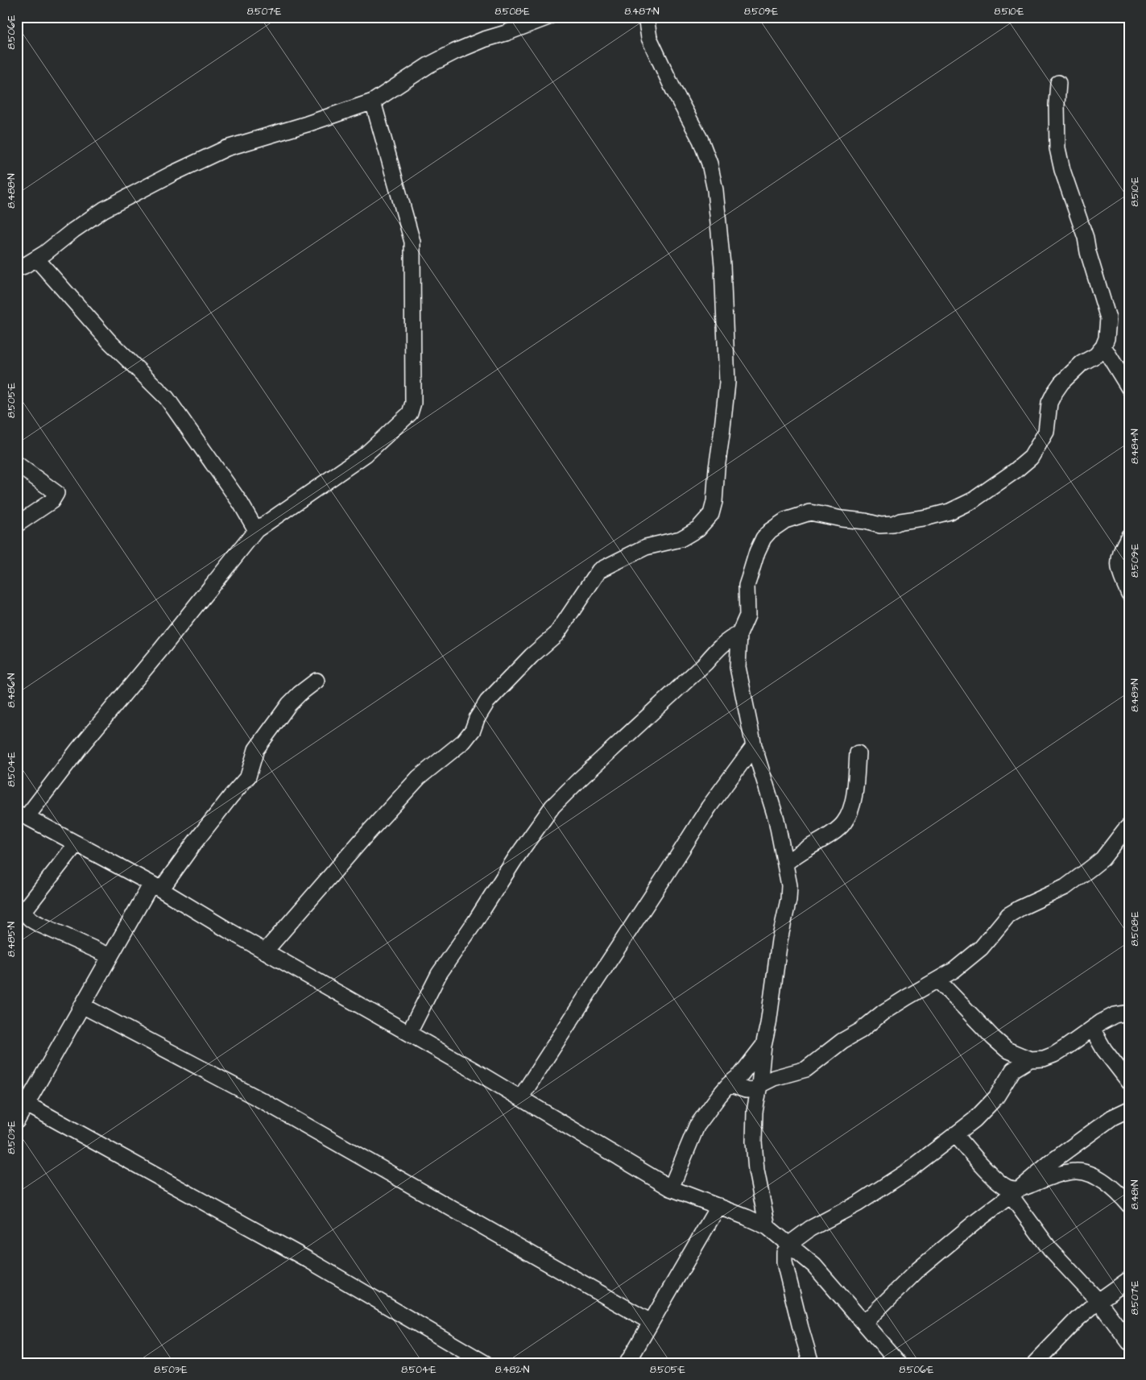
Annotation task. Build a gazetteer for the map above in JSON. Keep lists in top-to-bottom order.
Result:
{
  "coordinates": [
    "8.507°E",
    "8.508°E",
    "8.487°N",
    "8.509°E",
    "8.510°E",
    "8.506°E",
    "8.488°N",
    "8.505°E",
    "8.484°N",
    "8.486°N",
    "8.483°N",
    "8.504°E",
    "8.485°N",
    "8.503°E",
    "8.481°N",
    "8.482°N"
  ]
}
